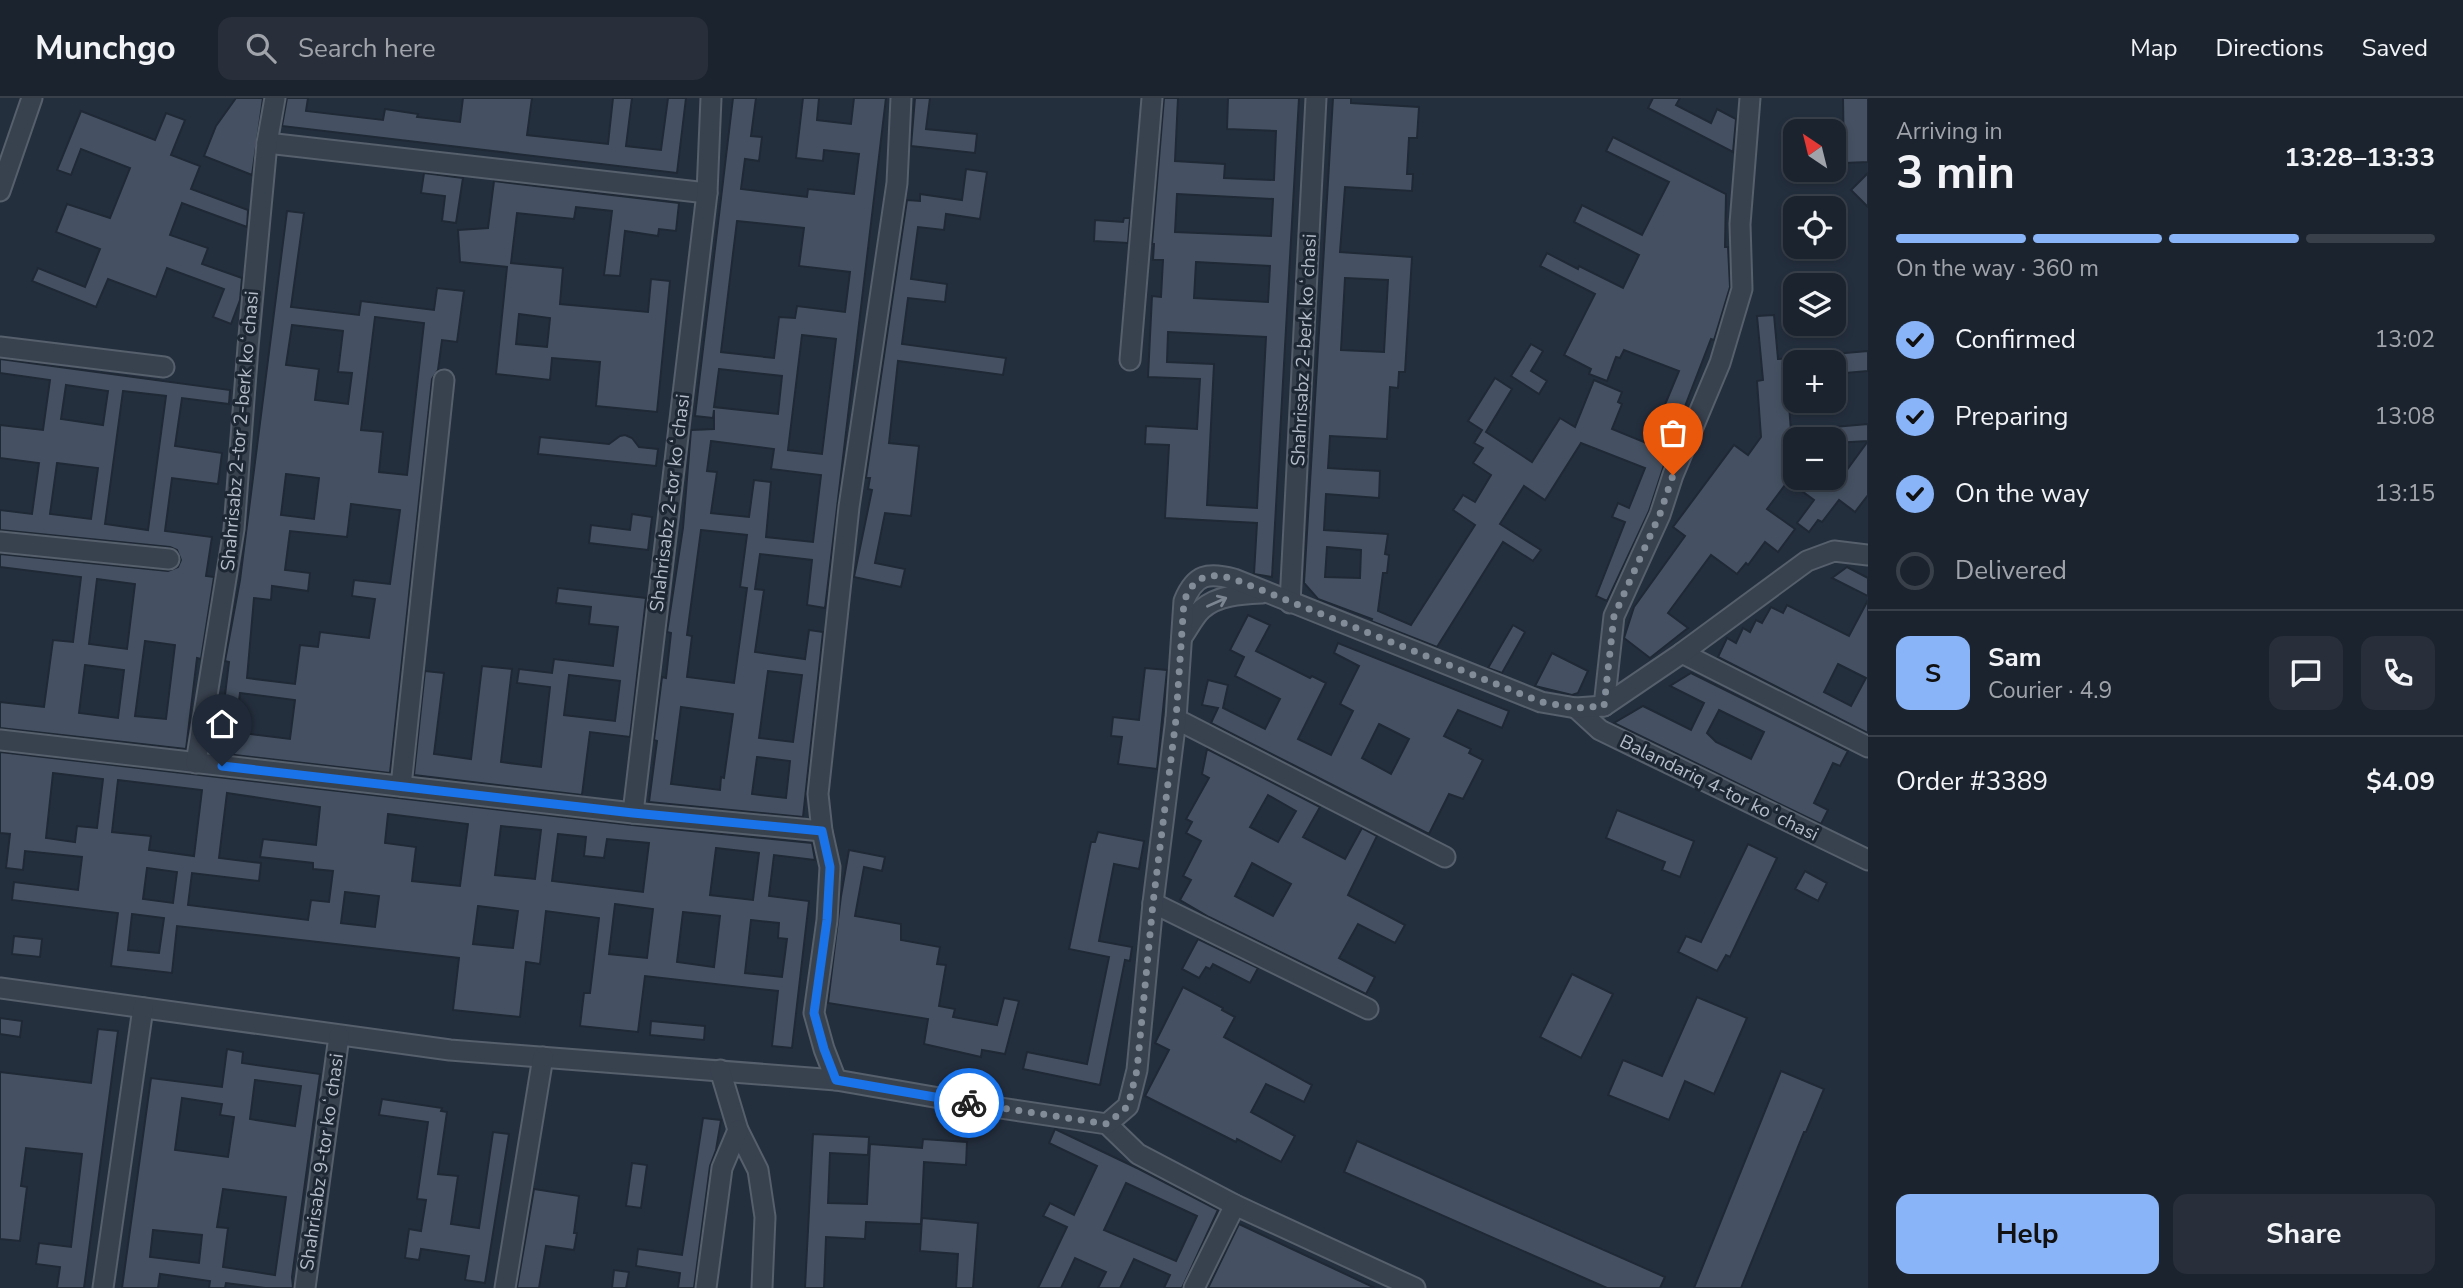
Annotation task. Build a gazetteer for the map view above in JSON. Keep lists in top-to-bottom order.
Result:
{
  "streets": {
    "street": [
      "Shahrisabz 2-berk koʻchasi",
      "Shahrisabz 2-tor 2-berk koʻchasi",
      "Shahrisabz 2-tor koʻchasi",
      "Balandariq 4-tor koʻchasi",
      "Shahrisabz 9-tor koʻchasi"
    ]
  },
  "north": "top left",
  "page": {
    "header": "Munchgo",
    "search": "Search here",
    "nav": ["Map", "Directions", "Saved"],
    "heading": ["3 min", "Arriving in", "13:28–13:33"],
    "panel": [
      "Sam",
      "Courier · 4.9",
      "Order #3389",
      "$4.09"
    ],
    "map_buttons": ["+", "−"],
    "bar": "On the way · 360 m",
    "list": [
      ["Confirmed", "13:02"],
      ["Preparing", "13:08"],
      ["On the way", "13:15"],
      "Delivered"
    ],
    "round": "S",
    "buttons": ["Help", "Share"]
  }
}
